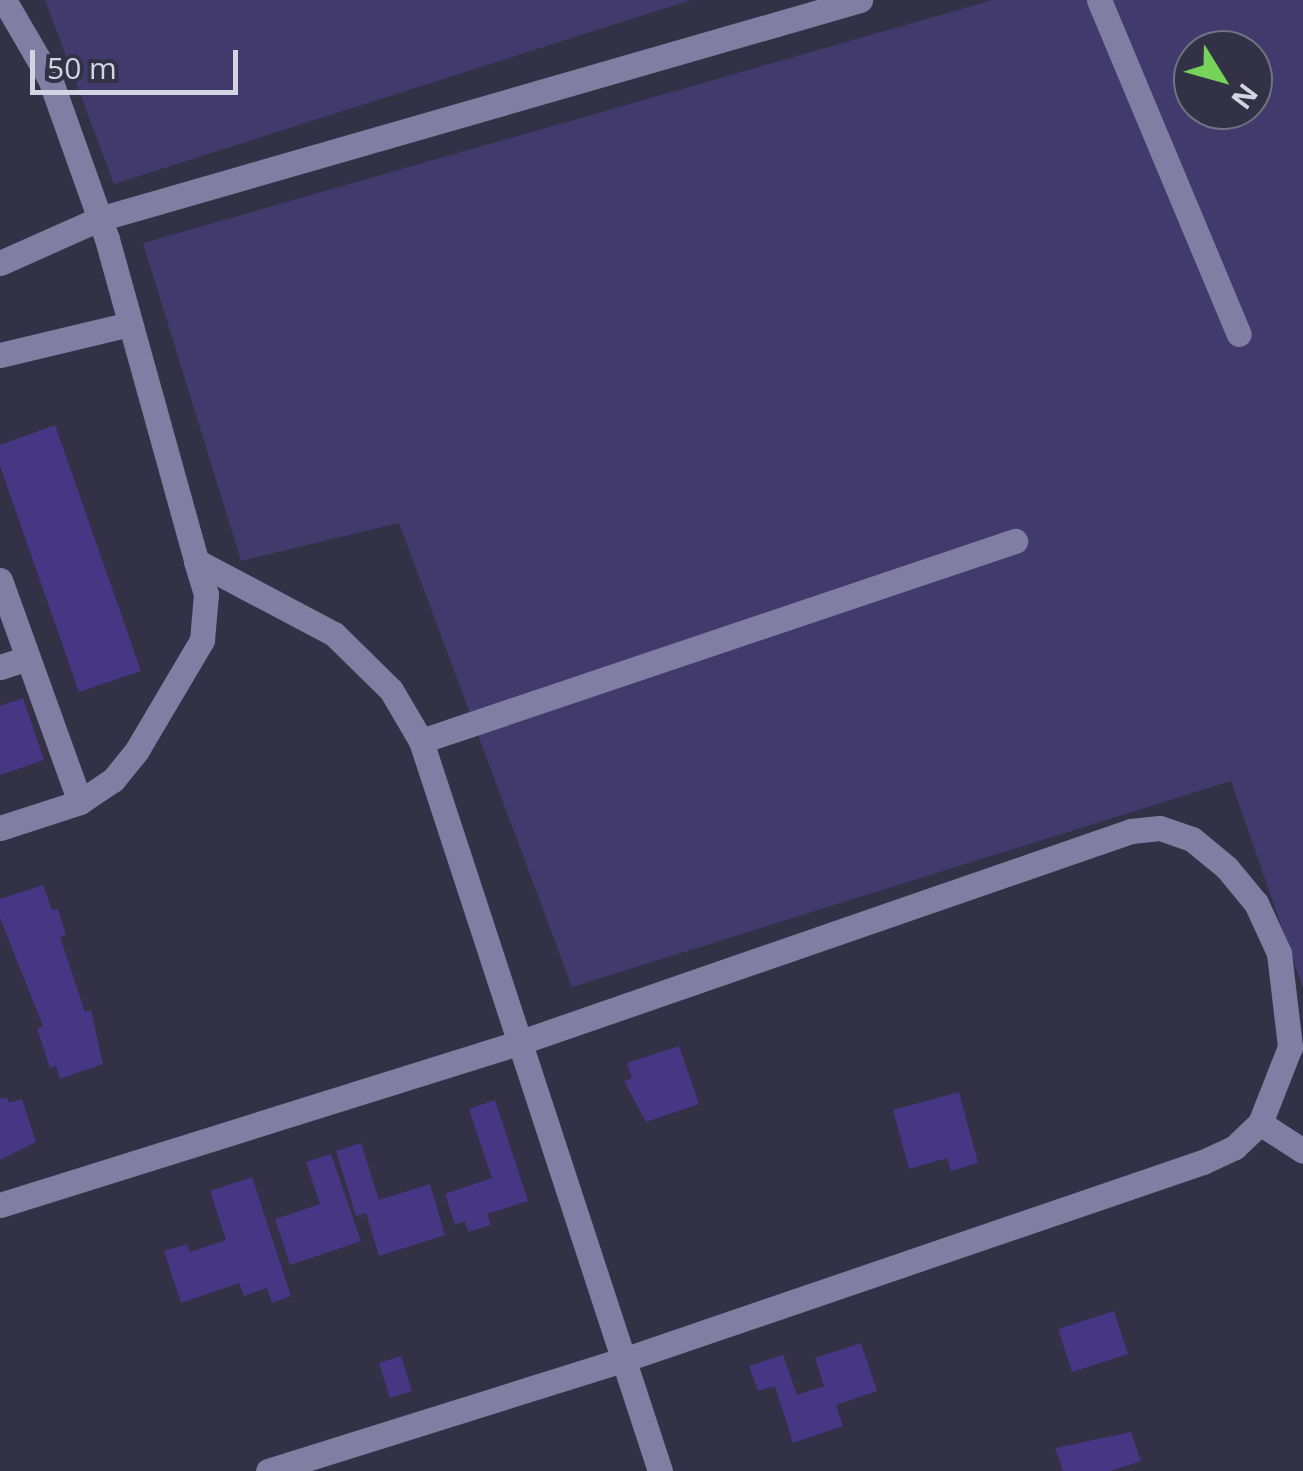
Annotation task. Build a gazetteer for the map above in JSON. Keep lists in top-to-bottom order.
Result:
{
  "scale_bar": "50 m",
  "north": "bottom right"
}
